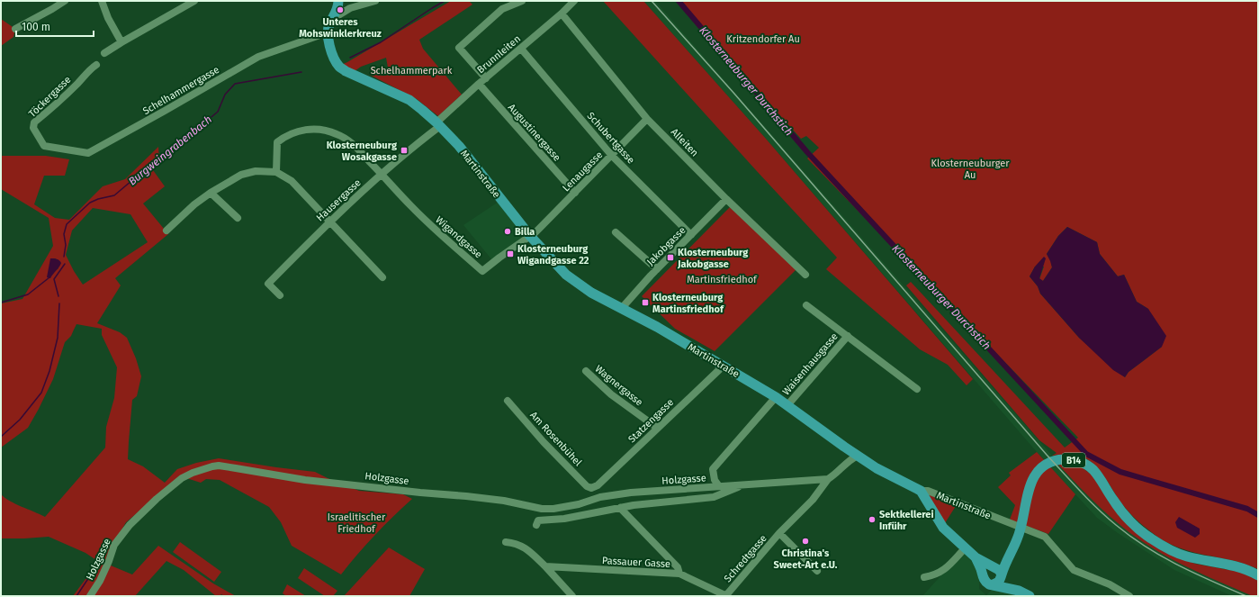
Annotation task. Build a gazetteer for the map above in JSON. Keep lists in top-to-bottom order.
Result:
{
  "streets": {
    "main road": ["Martinstraße", "B14"],
    "street": [
      "Brunnleiten",
      "Schelhammergasse",
      "Töckergasse",
      "Augustinergasse",
      "Schubertgasse",
      "Alleiten",
      "Lenaugasse",
      "Hausergasse",
      "Wigandgasse",
      "Jakobgasse",
      "Waisenhausgasse",
      "Wagnergasse",
      "Statzengasse",
      "Am Rosenbühel",
      "Holzgasse",
      "Schredtgasse",
      "Passauer Gasse"
    ]
  },
  "crossings": [
    ["Brunnleiten", "Augustinergasse"],
    ["Brunnleiten", "Schubertgasse"],
    ["Brunnleiten", "Alleiten"],
    ["Brunnleiten", "Martinstraße"],
    ["Brunnleiten", "Hausergasse"],
    ["Schelhammergasse", "Töckergasse"],
    ["Schelhammergasse", "Martinstraße"],
    ["Augustinergasse", "Lenaugasse"],
    ["Schubertgasse", "Lenaugasse"],
    ["Schubertgasse", "Jakobgasse"],
    ["Alleiten", "Lenaugasse"],
    ["Alleiten", "Jakobgasse"],
    ["Lenaugasse", "Martinstraße"],
    ["Lenaugasse", "Wigandgasse"],
    ["Martinstraße", "Hausergasse"],
    ["Martinstraße", "Wigandgasse"],
    ["Martinstraße", "Jakobgasse"],
    ["Martinstraße", "Waisenhausgasse"],
    ["Martinstraße", "Statzengasse"],
    ["Hausergasse", "Wigandgasse"],
    ["Wagnergasse", "Statzengasse"],
    ["Statzengasse", "Am Rosenbühel"],
    ["Holzgasse", "Schredtgasse"],
    ["Holzgasse", "Passauer Gasse"]
  ],
  "water": ["Klosterneuburger Durchstich", "Burgweingrabenbach"],
  "parks": [
    "Kritzendorfer Au",
    "Schelhammerpark",
    "Klosterneuburger Au",
    "Martinsfriedhof",
    "Israelitischer Friedhof"
  ],
  "places": {
    "other": [
      "Unteres Mohswinklerkreuz",
      "Billa",
      "Sektkellerei Inführ",
      "Christina's Sweet-Art e.U."
    ],
    "transit": [
      "Klosterneuburg Wosakgasse",
      "Klosterneuburg Wigandgasse 22",
      "Klosterneuburg Jakobgasse",
      "Klosterneuburg Martinsfriedhof"
    ]
  },
  "scale_bar": "100 m"
}
